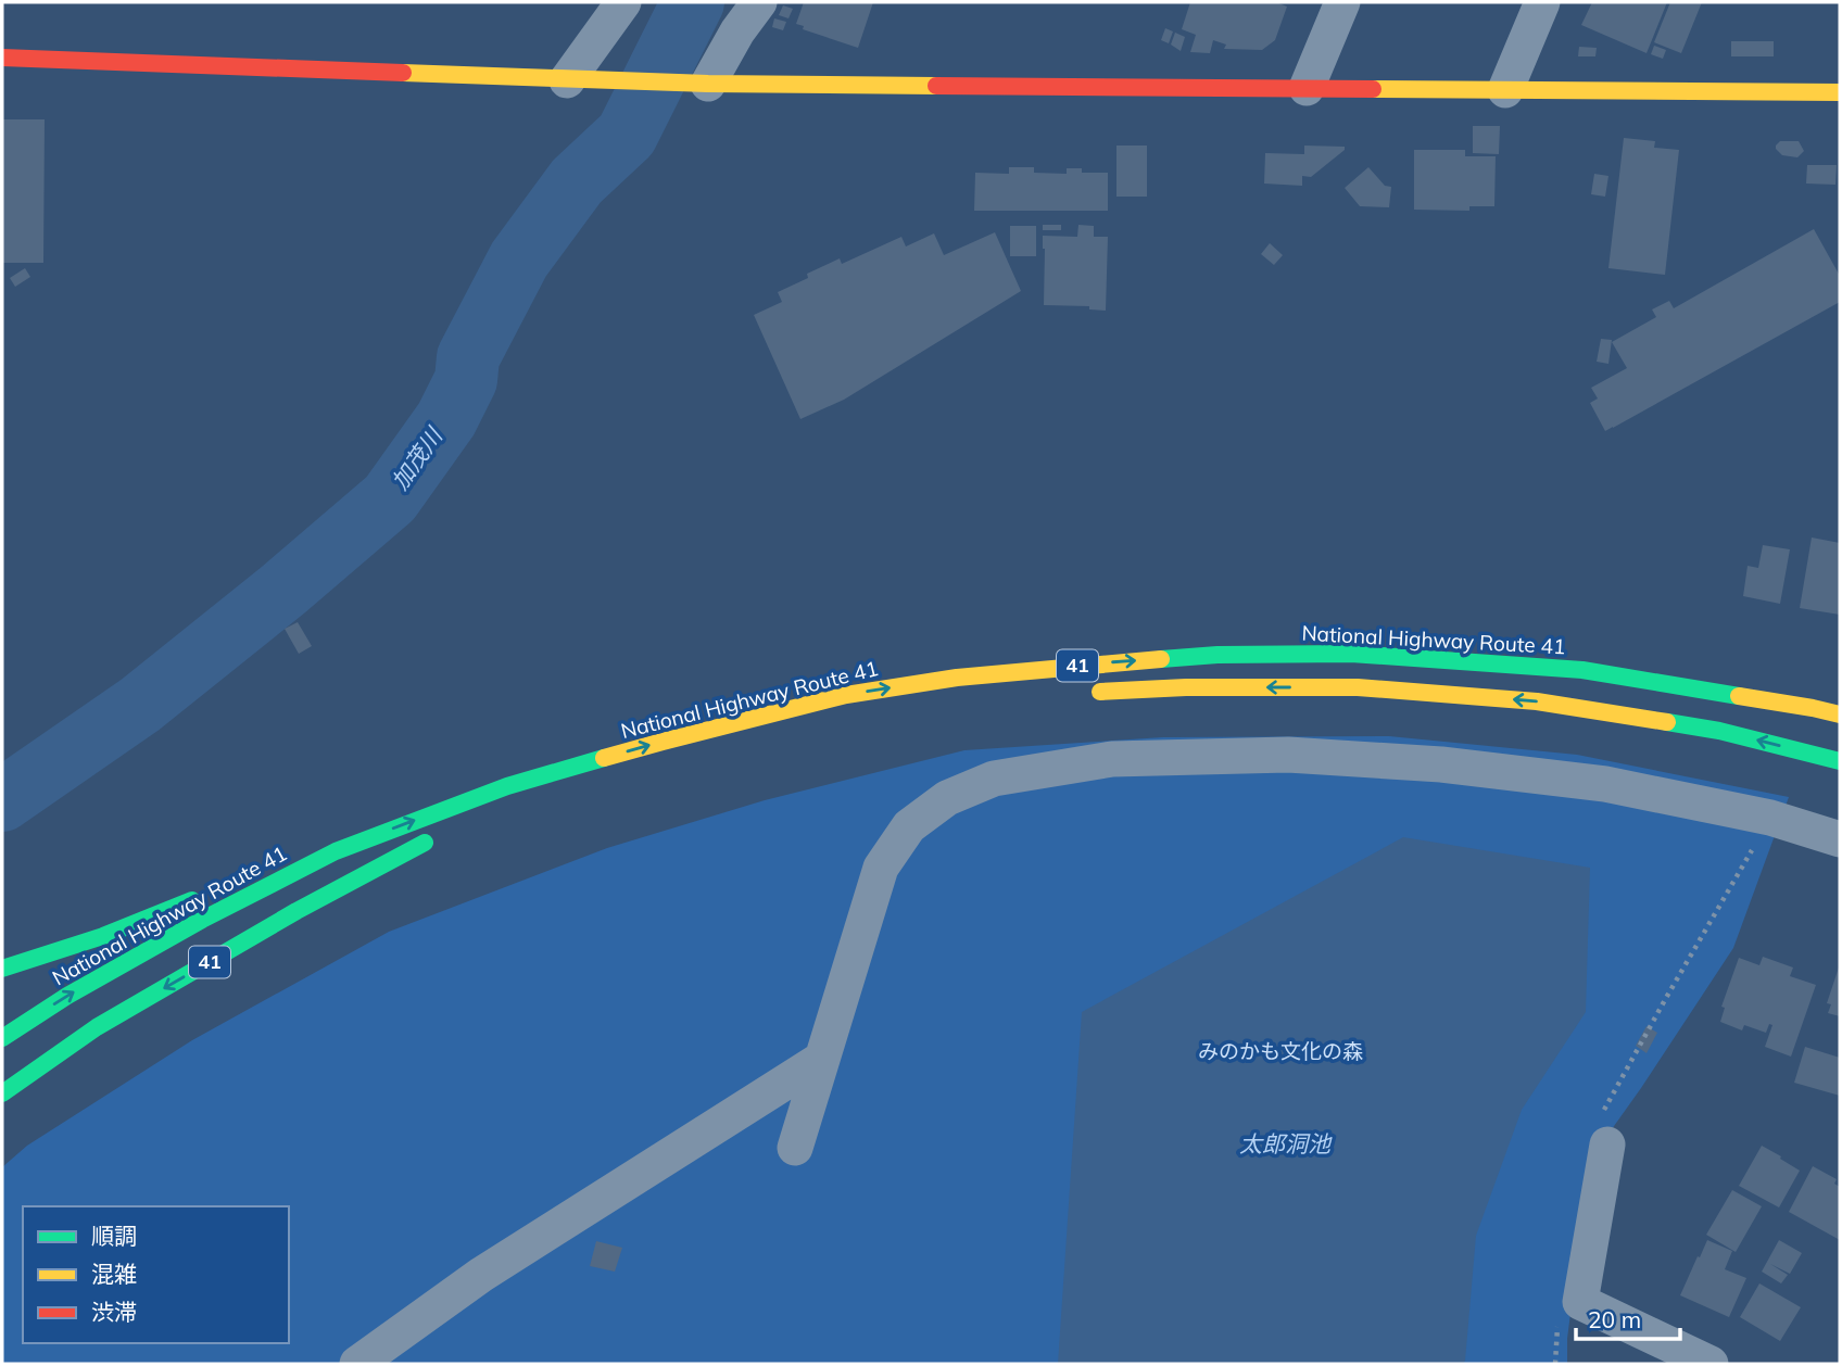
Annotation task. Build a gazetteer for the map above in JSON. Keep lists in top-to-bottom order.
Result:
{
  "streets": {
    "main road": ["National Highway Route 41", "41"]
  },
  "crossings": [
    ["National Highway Route 41", "41"]
  ],
  "water": ["加茂川", "太郎洞池"],
  "parks": ["みのかも文化の森"],
  "legend": ["順調", "混雑", "渋滞"],
  "scale_bar": "20 m"
}
